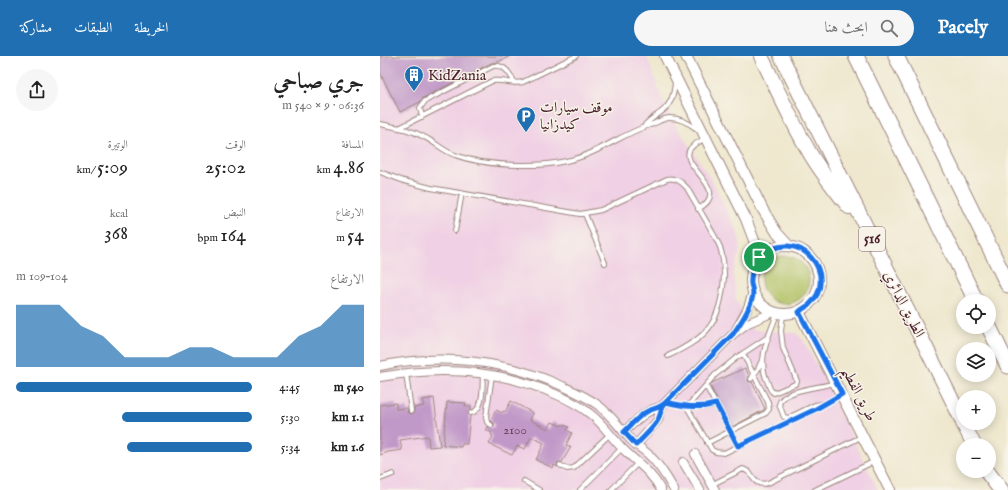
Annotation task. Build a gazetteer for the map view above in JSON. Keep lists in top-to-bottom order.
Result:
{
  "streets": {
    "highway": ["516", "الطريق الدائري"],
    "street": ["طريق الفطيم"]
  },
  "places": {
    "building": ["KidZania"],
    "parking": ["موقف سيارات كيدزانيا"]
  },
  "house_numbers": ["2100"],
  "page": {
    "header": "Pacely",
    "search": "ابحث هنا",
    "nav": ["الخريطة", "الطبقات", "مشاركة"],
    "heading": ["جري صباحي", "06:36 · 9 × 540 m"],
    "stats": [
      ["المسافة", "4.86 km"],
      ["الوقت", "25:02"],
      ["الوتيرة", "5:09 /km"],
      ["الارتفاع", "54 m"],
      ["النبض", "164 bpm"],
      ["kcal", "368"]
    ],
    "chart": ["الارتفاع", "104–109 m"],
    "map_buttons": ["+", "−"],
    "list": [
      {
        "name": "540 m",
        "note": "4:45"
      },
      {
        "name": "1.1 km",
        "note": "5:30"
      },
      {
        "name": "1.6 km",
        "note": "5:34"
      }
    ]
  }
}
